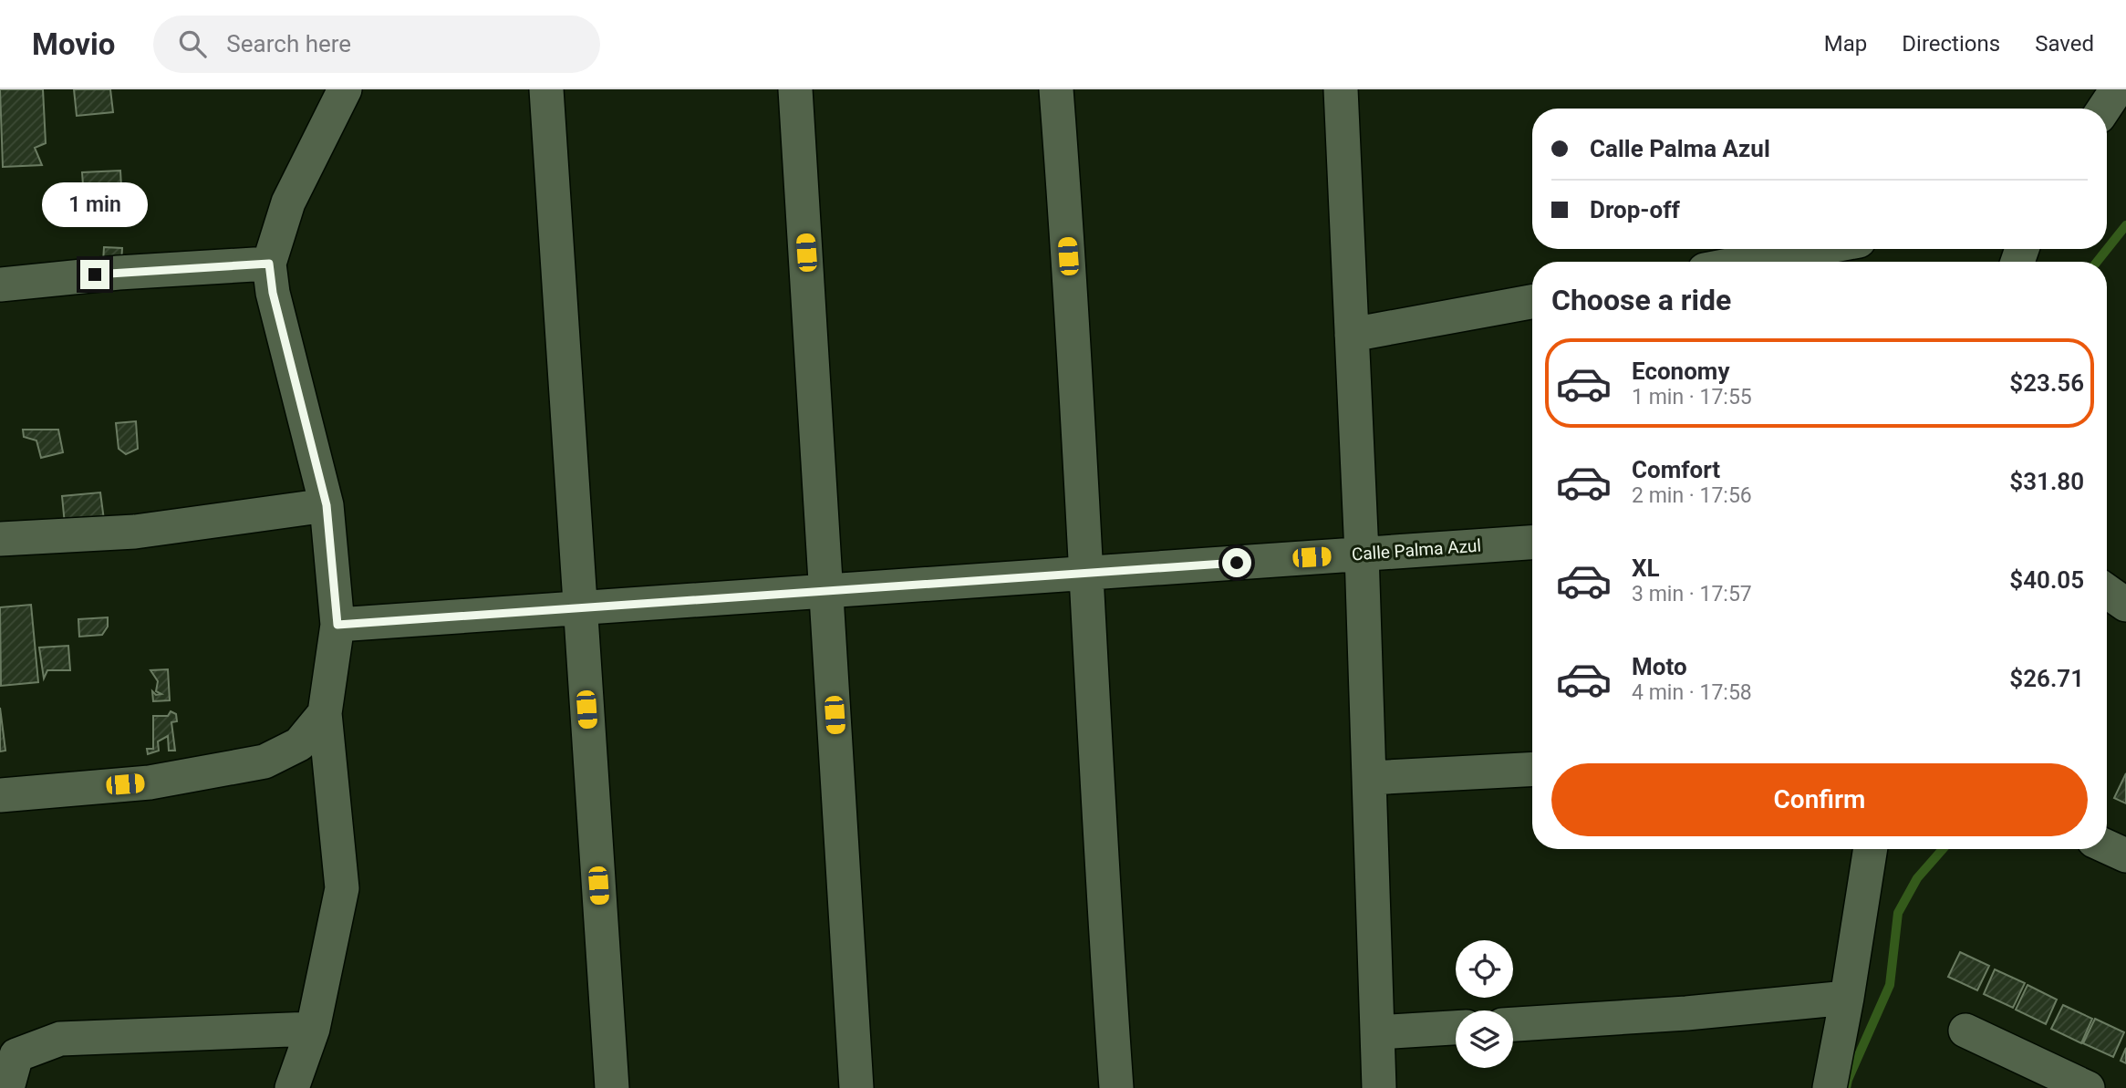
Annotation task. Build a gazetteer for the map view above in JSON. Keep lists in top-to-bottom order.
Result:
{
  "streets": {
    "street": ["Calle Palma Azul"]
  },
  "page": {
    "header": "Movio",
    "search": "Search here",
    "nav": ["Map", "Directions", "Saved"],
    "banner": ["Calle Palma Azul", "Drop-off"],
    "bubble": "1 min",
    "heading": "Choose a ride",
    "list": [
      {
        "name": "Economy",
        "note": "1 min · 17:55",
        "value": "$23.56"
      },
      {
        "name": "Comfort",
        "note": "2 min · 17:56",
        "value": "$31.80"
      },
      {
        "name": "XL",
        "note": "3 min · 17:57",
        "value": "$40.05"
      },
      {
        "name": "Moto",
        "note": "4 min · 17:58",
        "value": "$26.71"
      }
    ],
    "buttons": "Confirm"
  }
}
